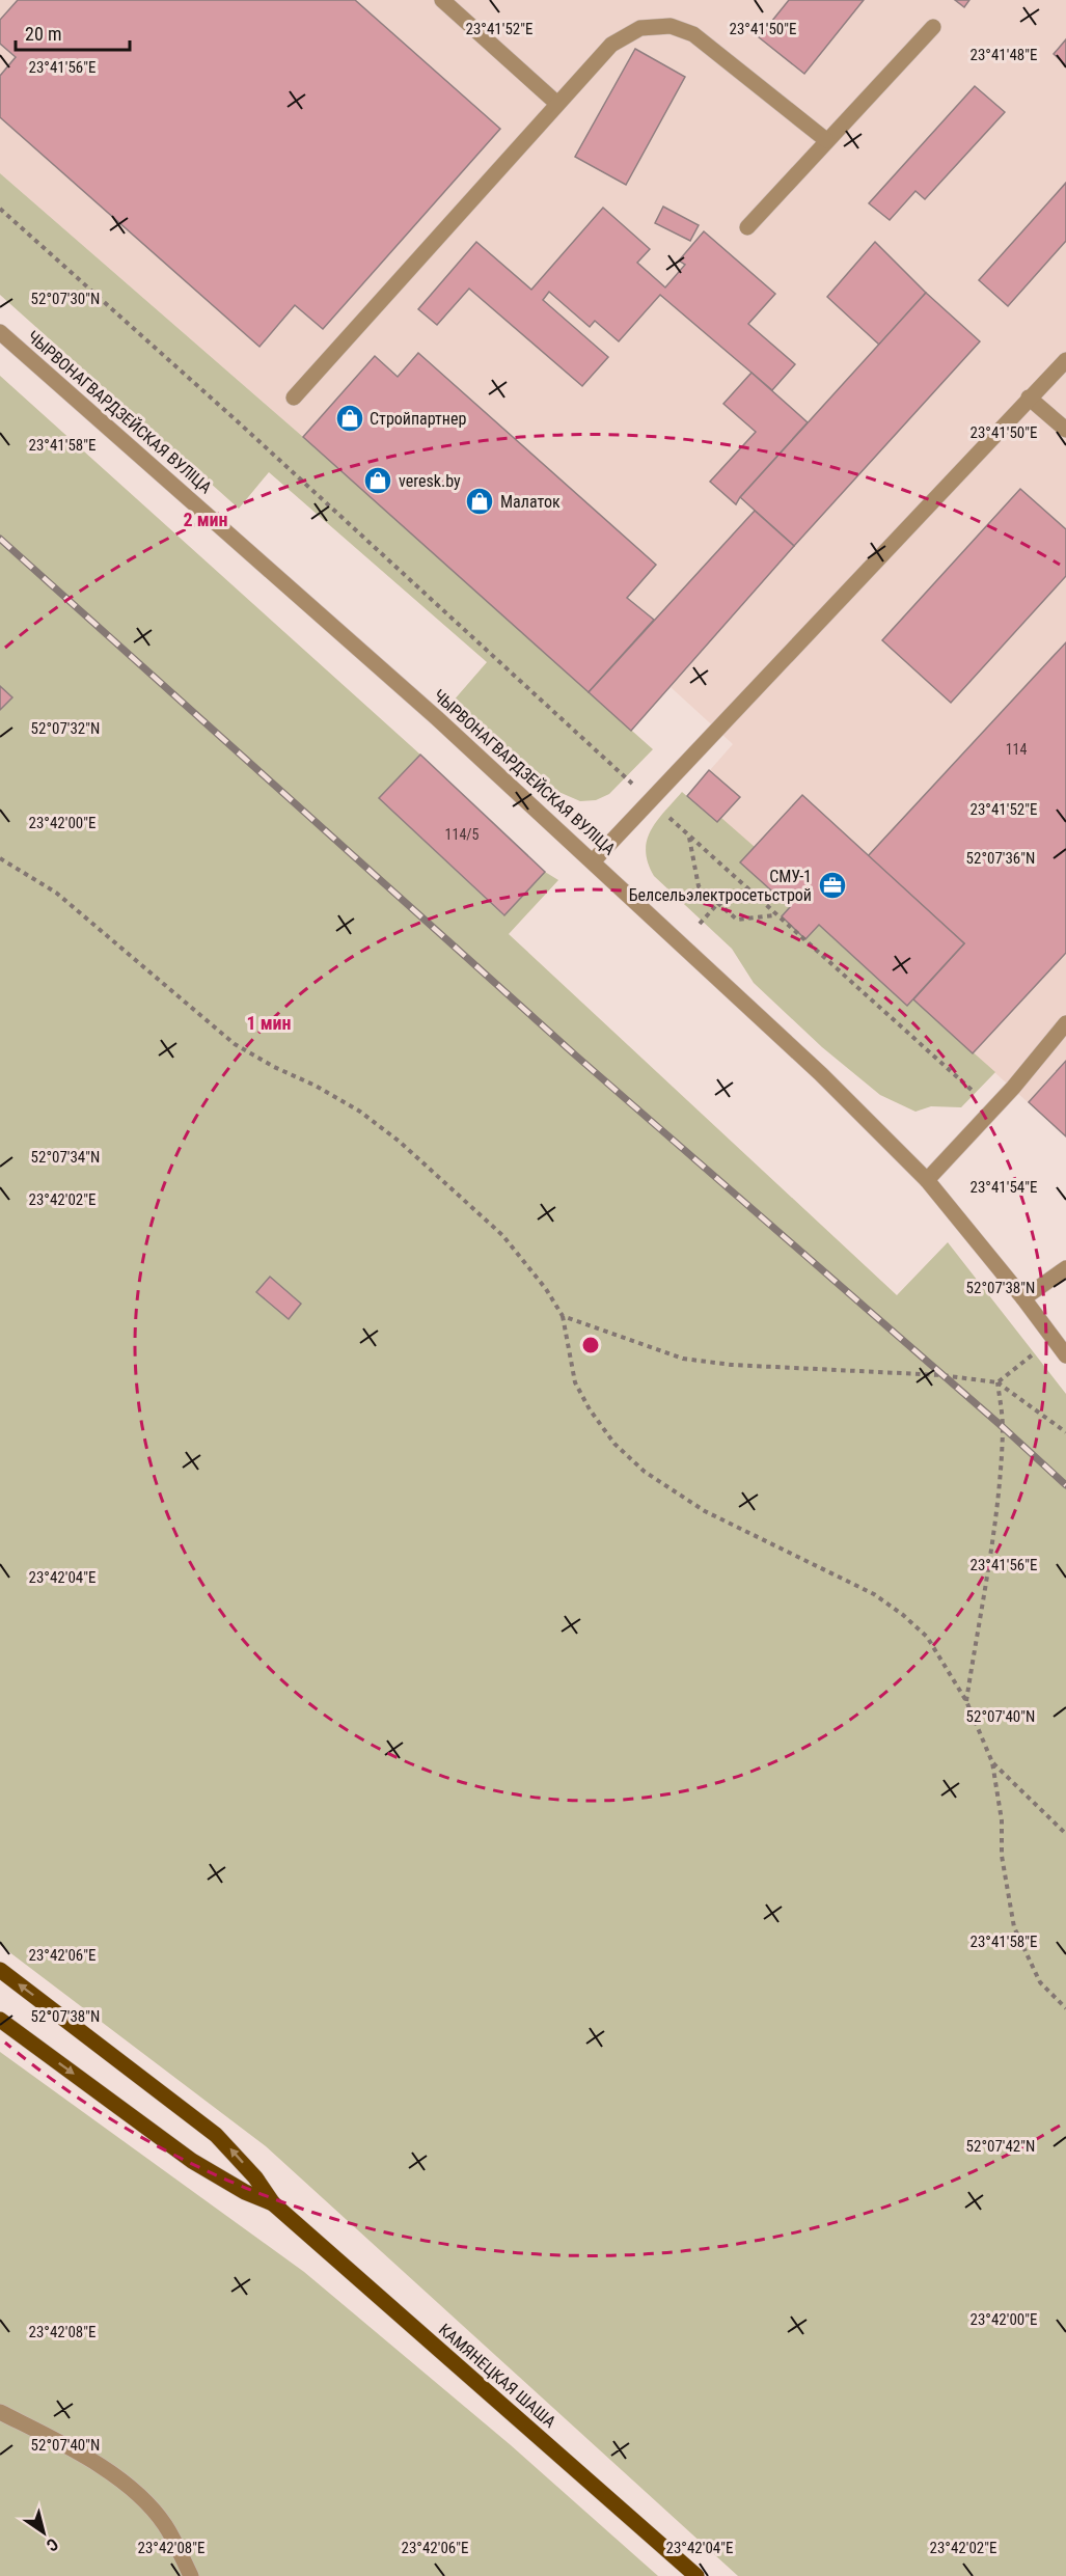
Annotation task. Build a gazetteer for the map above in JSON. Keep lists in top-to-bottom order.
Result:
{
  "streets": {
    "main road": ["КАМЯНЕЦКАЯ ШАША"],
    "street": ["ЧЫРВОНАГВАРДЗЕЙСКАЯ ВУЛІЦА"]
  },
  "places": {
    "shop": ["Стройпартнер", "veresk.by", "Малаток"],
    "office": ["СМУ-1 Белсельэлектросетьстрой"]
  },
  "house_numbers": ["114", "114/5"],
  "scale_bar": "20 m",
  "north": "bottom right",
  "coordinates": [
    "23°41'50\"E",
    "23°41'52\"E",
    "23°41'48\"E",
    "23°41'56\"E",
    "52°07'30\"N",
    "23°41'58\"E",
    "52°07'32\"N",
    "23°42'00\"E",
    "52°07'36\"N",
    "52°07'34\"N",
    "23°41'54\"E",
    "23°42'02\"E",
    "52°07'38\"N",
    "23°42'04\"E",
    "52°07'40\"N",
    "23°42'06\"E",
    "52°07'42\"N",
    "23°42'08\"E"
  ],
  "rings": ["2 мин", "1 мин"]
}
